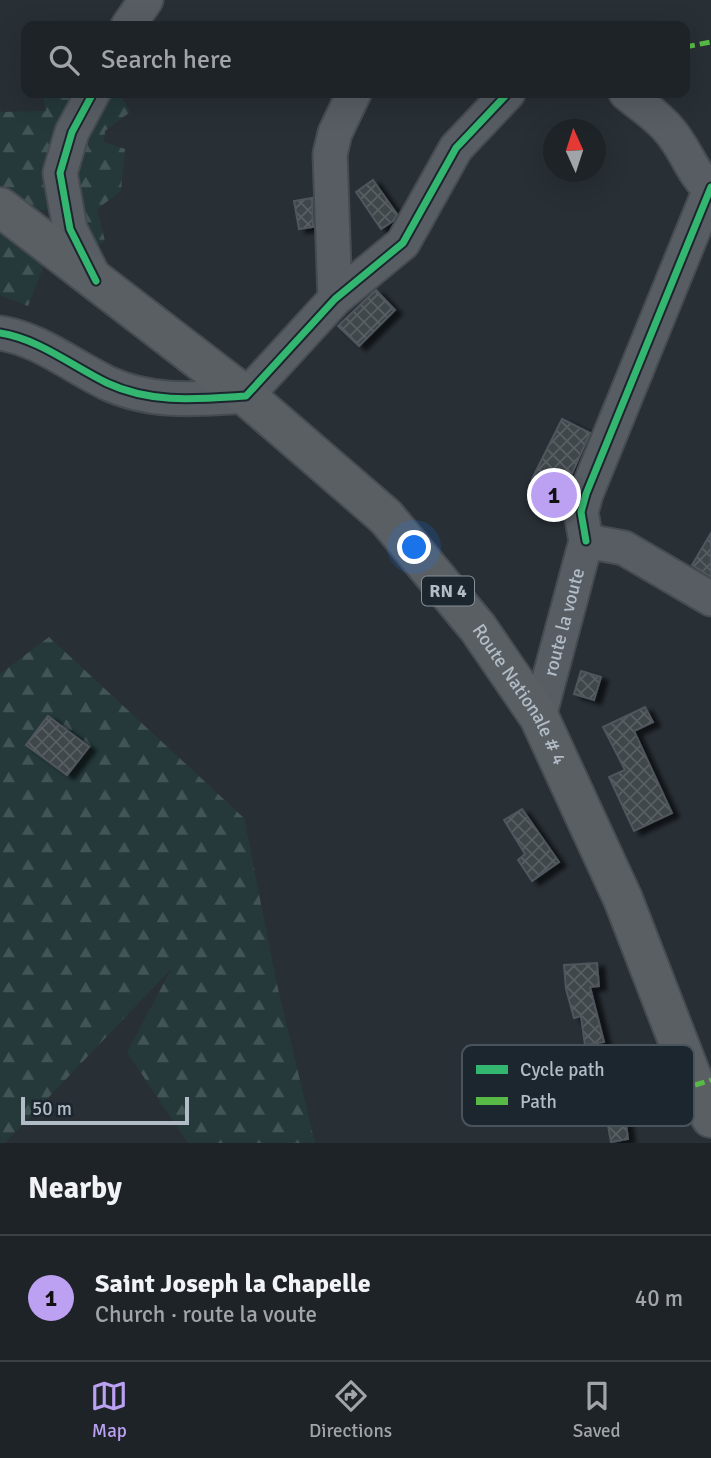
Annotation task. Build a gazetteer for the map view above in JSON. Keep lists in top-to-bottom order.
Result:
{
  "streets": {
    "main road": ["RN 4", "Route Nationale # 4"],
    "street": ["route la voute"]
  },
  "crossings": [
    ["route la voute", "Route Nationale # 4"]
  ],
  "legend": ["Cycle path", "Path"],
  "scale_bar": "50 m",
  "north": "top",
  "page": {
    "search": "Search here",
    "pins": "1",
    "scale": "50 m",
    "heading": "Nearby",
    "list": [
      {
        "mark": "1",
        "name": "Saint Joseph la Chapelle",
        "note": "Church · route la voute",
        "value": "40 m"
      }
    ],
    "nav": ["Map", "Directions", "Saved"]
  }
}
